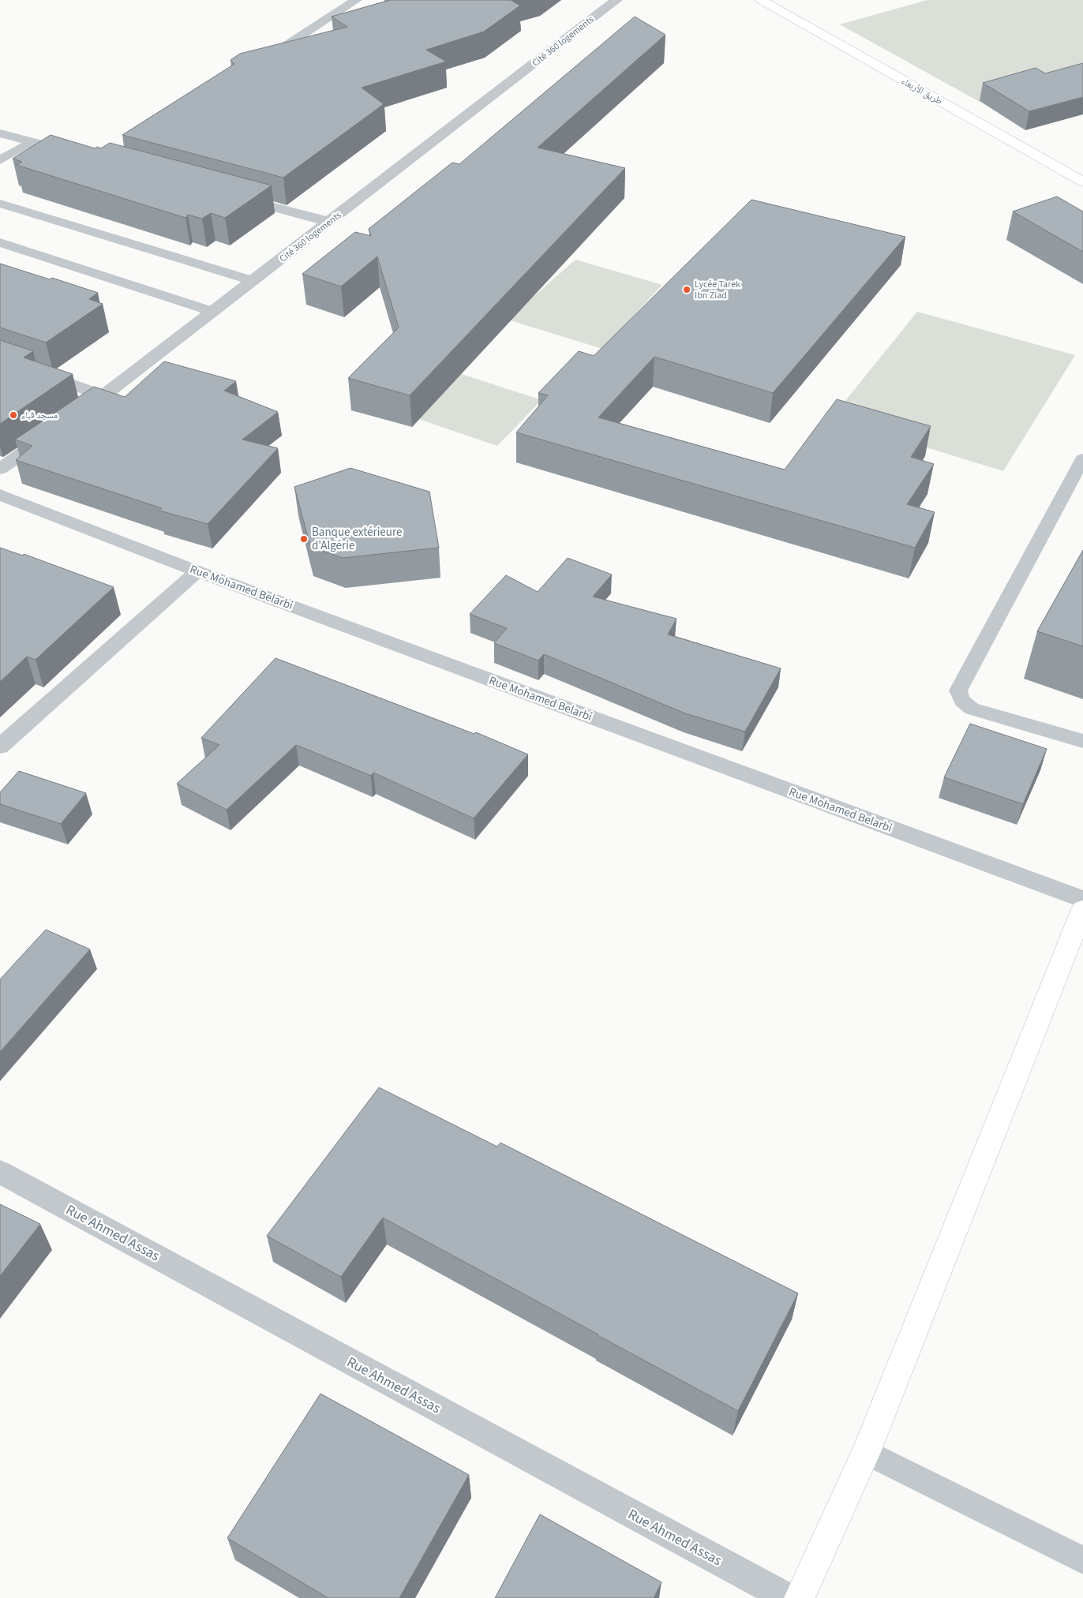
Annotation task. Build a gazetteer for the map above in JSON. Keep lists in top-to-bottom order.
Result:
{
  "streets": {
    "main road": ["طريق الأربعاء"],
    "street": ["Cité 360 logements", "Rue Mohamed Belarbi", "Rue Ahmed Assas"]
  },
  "places": ["Lycée Tarek Ibn Ziad", "مسجد قباء", "Banque extérieure d'Algérie"]
}
